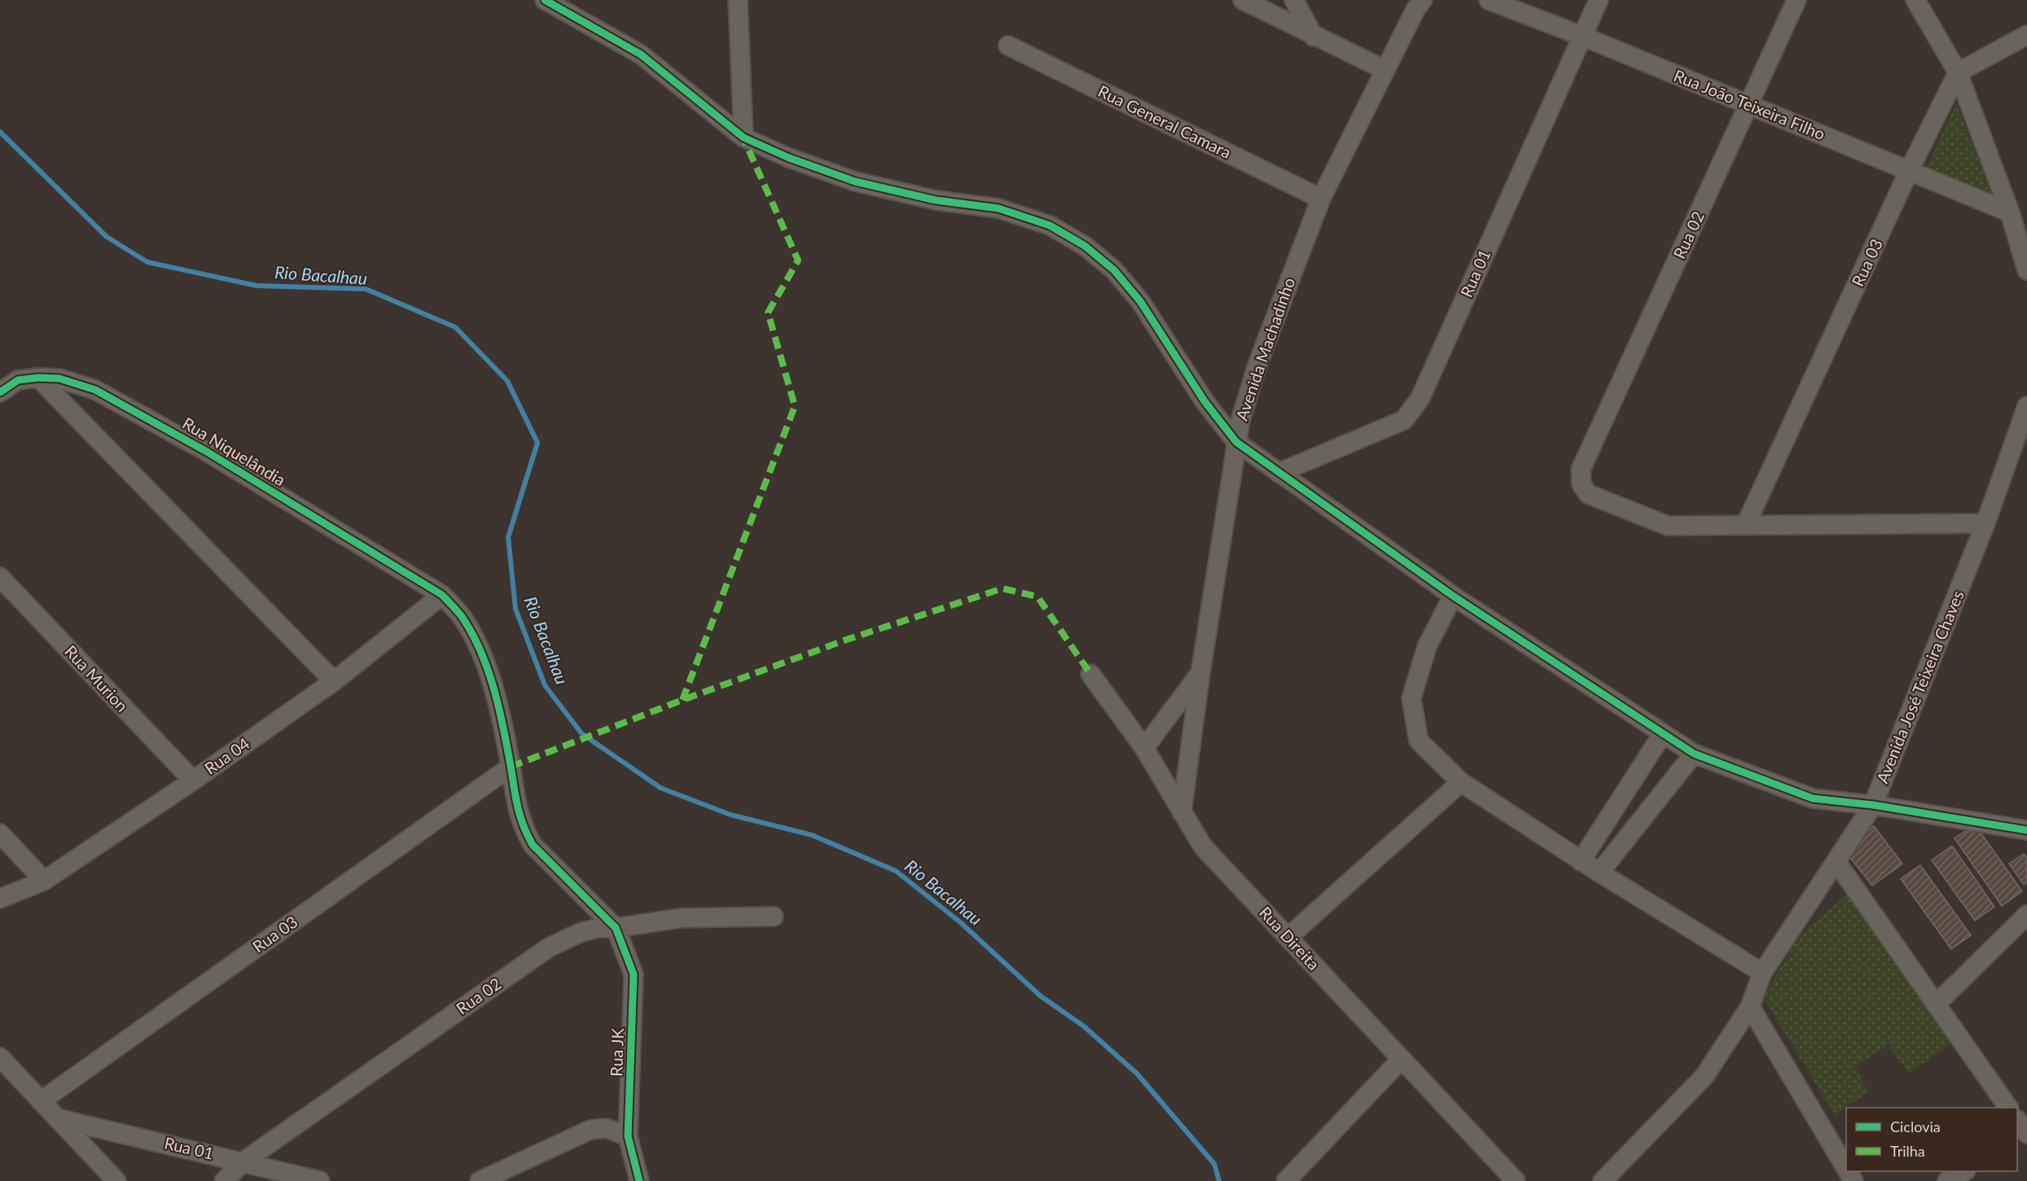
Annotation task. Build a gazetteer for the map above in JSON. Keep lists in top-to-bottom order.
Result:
{
  "streets": {
    "street": [
      "Rua João Teixeira Filho",
      "Rua General Camara",
      "Rua 02",
      "Rua 03",
      "Rua 01",
      "Avenida Machadinho",
      "Rua Niquelândia",
      "Rua Murion",
      "Avenida José Teixeira Chaves",
      "Rua 04",
      "Rua Direita",
      "Rua JK"
    ]
  },
  "crossings": [
    ["Rua João Teixeira Filho", "Rua 02"],
    ["Rua João Teixeira Filho", "Rua 03"],
    ["Rua João Teixeira Filho", "Rua 01"],
    ["Rua General Camara", "Avenida Machadinho"],
    ["Rua 02", "Rua 03"],
    ["Rua 02", "Rua 01"],
    ["Rua 02", "Rua Niquelândia"],
    ["Rua 02", "Rua JK"],
    ["Rua 03", "Rua Niquelândia"],
    ["Avenida Machadinho", "Rua Direita"],
    ["Rua Niquelândia", "Rua 04"],
    ["Rua Niquelândia", "Rua JK"],
    ["Rua Murion", "Rua 04"]
  ],
  "water": ["Rio Bacalhau"],
  "legend": ["Ciclovia", "Trilha"]
}
